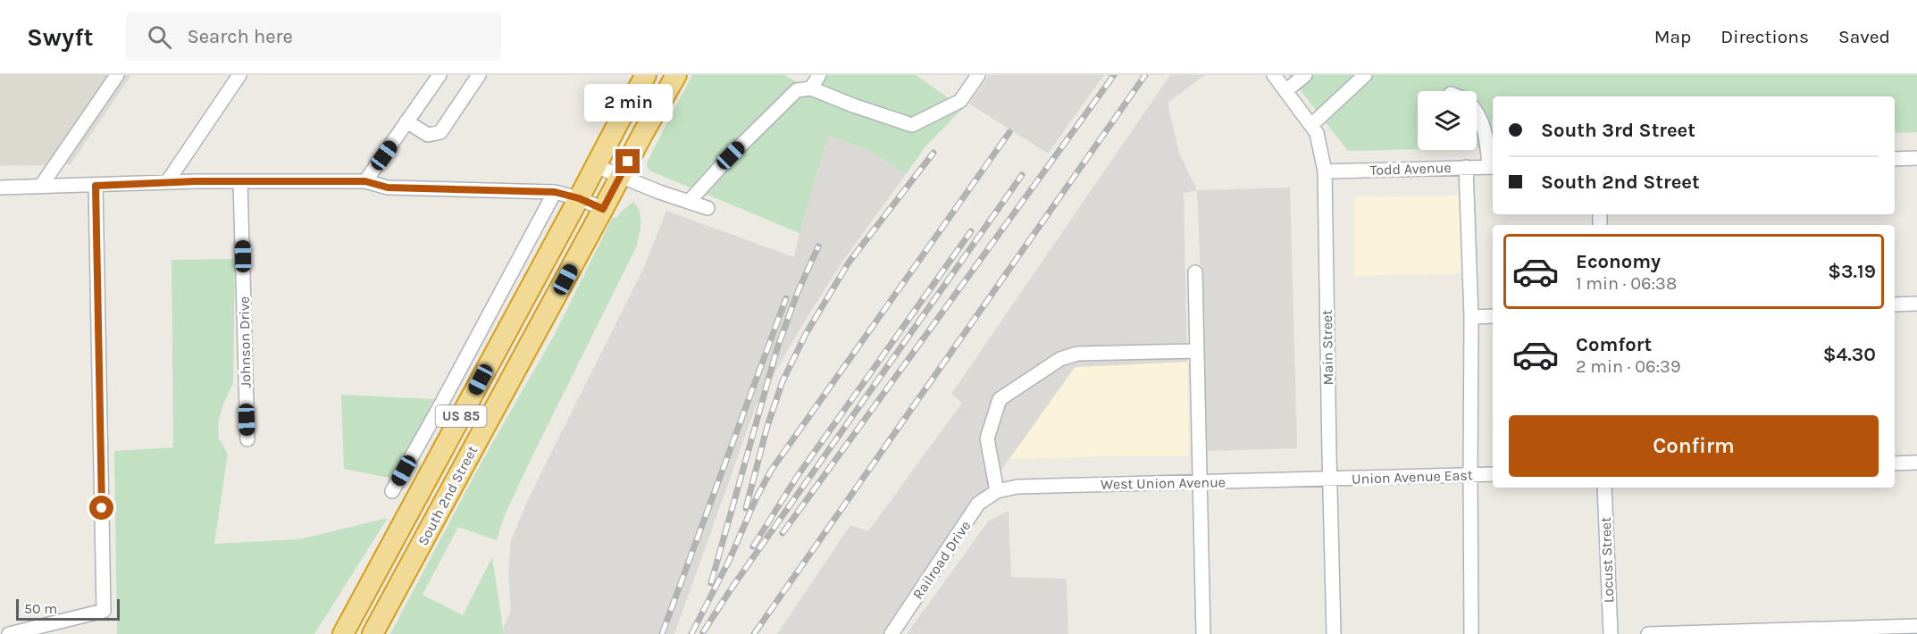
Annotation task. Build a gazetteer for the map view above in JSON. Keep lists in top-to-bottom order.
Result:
{
  "streets": {
    "highway": ["US 85", "South 2nd Street"],
    "street": [
      "Todd Avenue",
      "Johnson Drive",
      "Main Street",
      "Union Avenue East",
      "West Union Avenue",
      "Railroad Drive",
      "Locust Street"
    ]
  },
  "crossings": [
    ["Todd Avenue", "Main Street"],
    ["Main Street", "Union Avenue East"],
    ["Main Street", "West Union Avenue"],
    ["Union Avenue East", "West Union Avenue"],
    ["West Union Avenue", "Railroad Drive"]
  ],
  "scale_bar": "50 m",
  "page": {
    "header": "Swyft",
    "search": "Search here",
    "nav": ["Map", "Directions", "Saved"],
    "bubble": "2 min",
    "banner": ["South 3rd Street", "South 2nd Street"],
    "list": [
      {
        "name": "Economy",
        "note": "1 min · 06:38",
        "value": "$3.19"
      },
      {
        "name": "Comfort",
        "note": "2 min · 06:39",
        "value": "$4.30"
      }
    ],
    "buttons": "Confirm",
    "scale": "50 m"
  }
}
